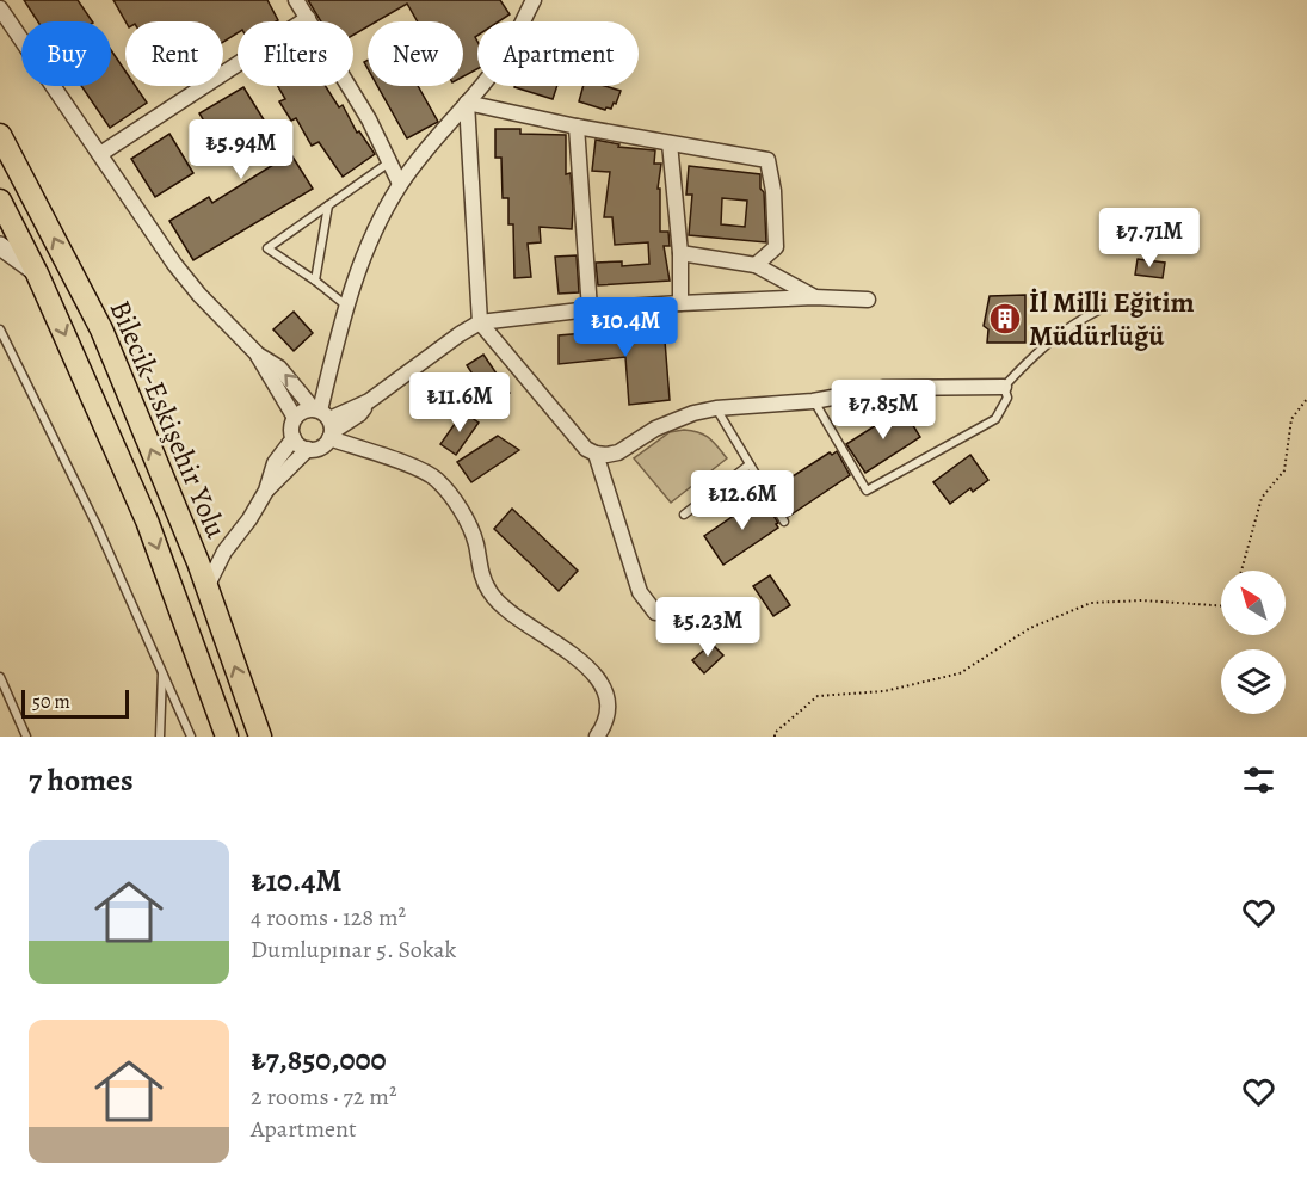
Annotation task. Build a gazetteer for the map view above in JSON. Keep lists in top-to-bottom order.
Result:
{
  "streets": {
    "main road": ["Bilecik-Eskişehir Yolu"]
  },
  "places": {
    "building": ["İl Milli Eğitim Müdürlüğü"]
  },
  "scale_bar": "50 m",
  "north": "top left",
  "page": {
    "chip": [
      "Buy",
      "Rent",
      "Filters",
      "New",
      "Apartment"
    ],
    "price": [
      "₺5.94M",
      "₺7.71M",
      "₺10.4M",
      "₺11.6M",
      "₺7.85M",
      "₺12.6M",
      "₺5.23M"
    ],
    "scale": "50 m",
    "heading": "7 homes",
    "list": [
      {
        "name": "₺10.4M",
        "note": "4 rooms · 128 m² · Dumlupınar 5. Sokak"
      },
      {
        "name": "₺7,850,000",
        "note": "2 rooms · 72 m² · Apartment"
      }
    ]
  }
}
